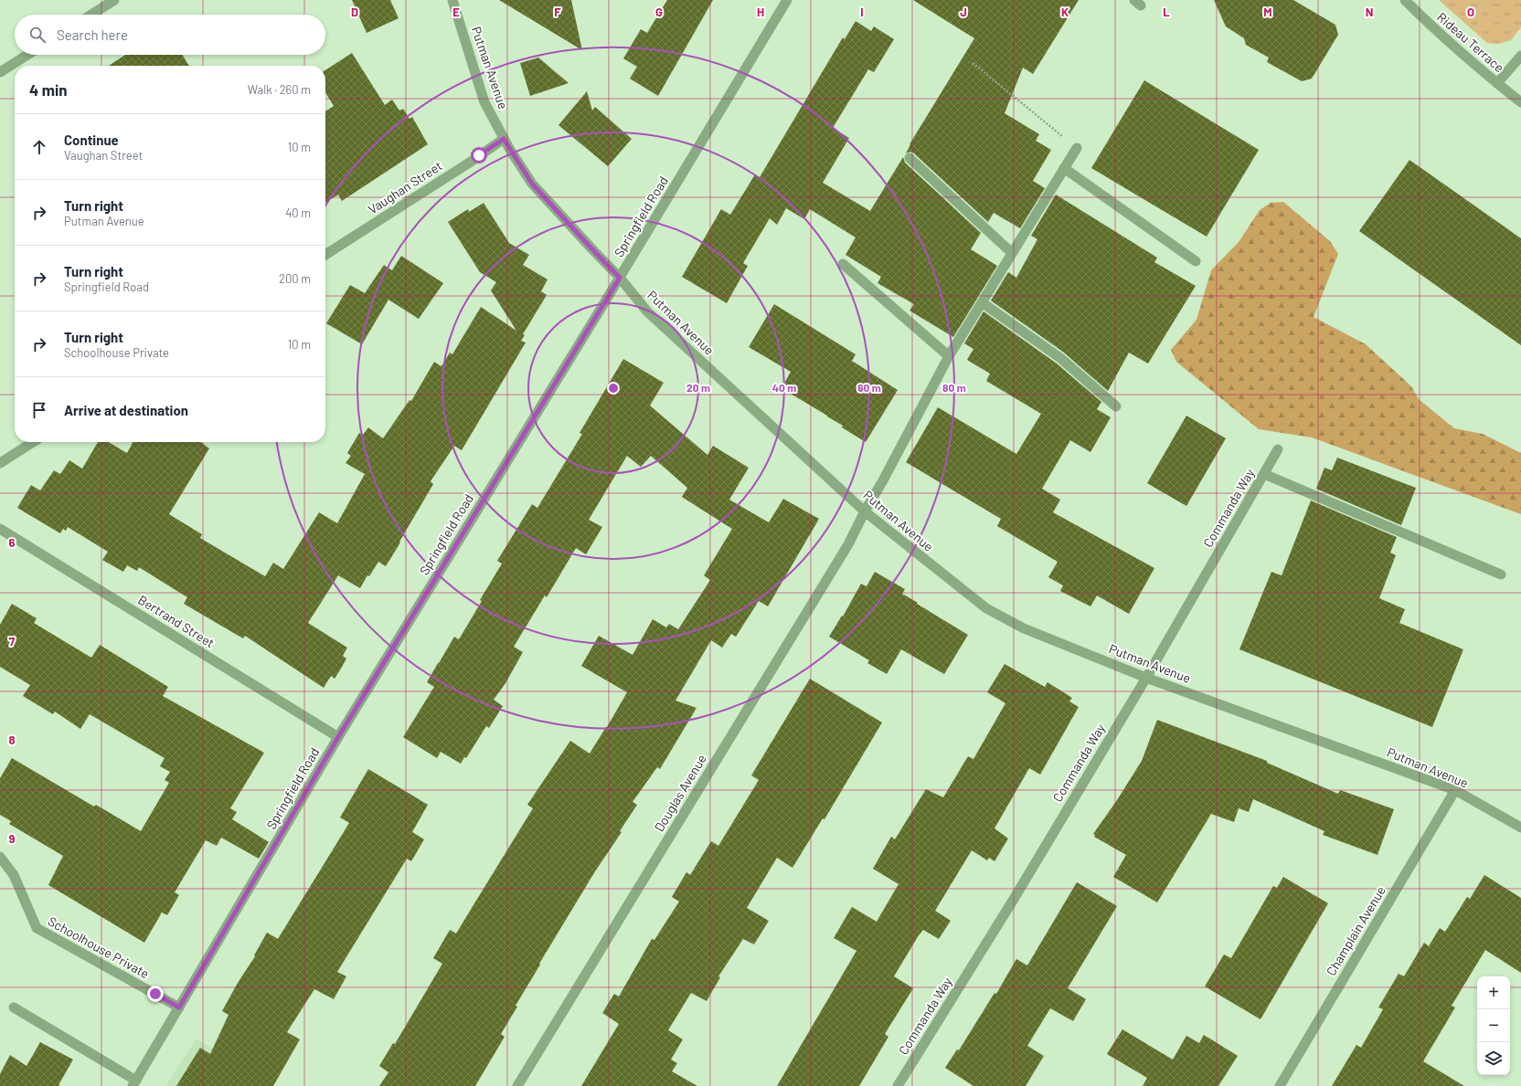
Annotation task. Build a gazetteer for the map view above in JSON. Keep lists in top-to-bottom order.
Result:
{
  "streets": {
    "street": [
      "Rideau Terrace",
      "Putman Avenue",
      "Vaughan Street",
      "Springfield Road",
      "Commanda Way",
      "Bertrand Street",
      "Douglas Avenue",
      "Champlain Avenue",
      "Schoolhouse Private"
    ]
  },
  "crossings": [
    ["Putman Avenue", "Vaughan Street"],
    ["Putman Avenue", "Springfield Road"],
    ["Putman Avenue", "Commanda Way"],
    ["Putman Avenue", "Douglas Avenue"],
    ["Putman Avenue", "Champlain Avenue"],
    ["Springfield Road", "Bertrand Street"],
    ["Springfield Road", "Schoolhouse Private"]
  ],
  "page": {
    "search": "Search here",
    "heading": ["4 min", "Walk · 260 m"],
    "list": [
      ["Continue", "Vaughan Street", "10 m"],
      ["Turn right", "Putman Avenue", "40 m"],
      ["Turn right", "Springfield Road", "200 m"],
      ["Turn right", "Schoolhouse Private", "10 m"],
      "Arrive at destination"
    ],
    "map_buttons": ["+", "−"]
  },
  "grid": {
    "columns": [
      "D",
      "E",
      "F",
      "G",
      "H",
      "I",
      "J",
      "K",
      "L",
      "M",
      "N",
      "O"
    ],
    "rows": [
      "6",
      "7",
      "8",
      "9"
    ]
  },
  "rings": [
    "20 m",
    "40 m",
    "60 m",
    "80 m"
  ]
}
